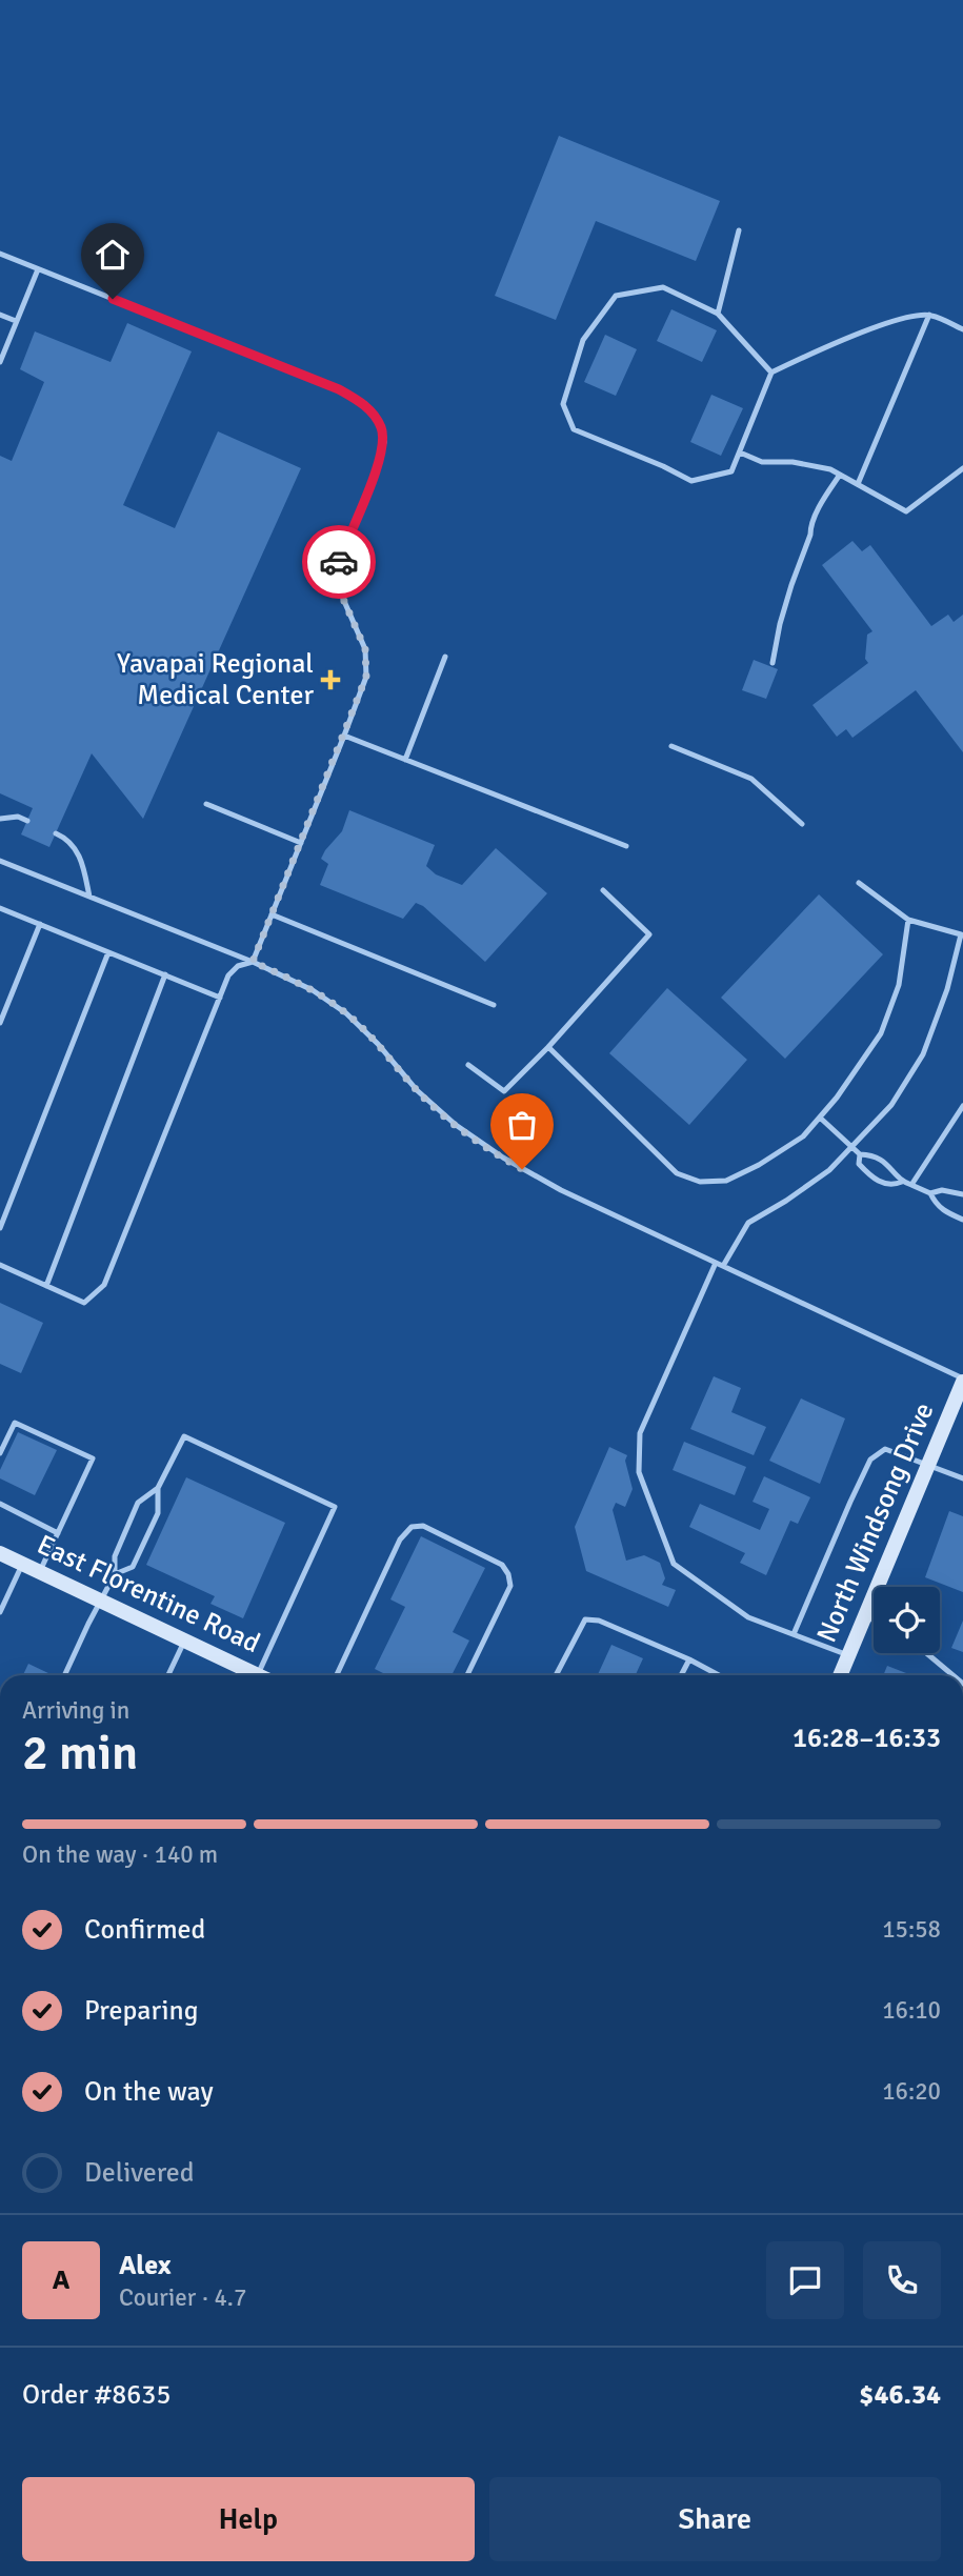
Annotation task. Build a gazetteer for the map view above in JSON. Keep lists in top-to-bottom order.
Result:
{
  "streets": {
    "street": ["North Windsong Drive", "East Florentine Road"]
  },
  "places": {
    "health": ["Yavapai Regional Medical Center"]
  },
  "page": {
    "heading": ["2 min", "Arriving in", "16:28–16:33"],
    "panel": [
      "Alex",
      "Courier · 4.7",
      "Order #8635",
      "$46.34"
    ],
    "bar": "On the way · 140 m",
    "list": [
      ["Confirmed", "15:58"],
      ["Preparing", "16:10"],
      ["On the way", "16:20"],
      "Delivered"
    ],
    "round": "A",
    "buttons": ["Help", "Share"]
  }
}
